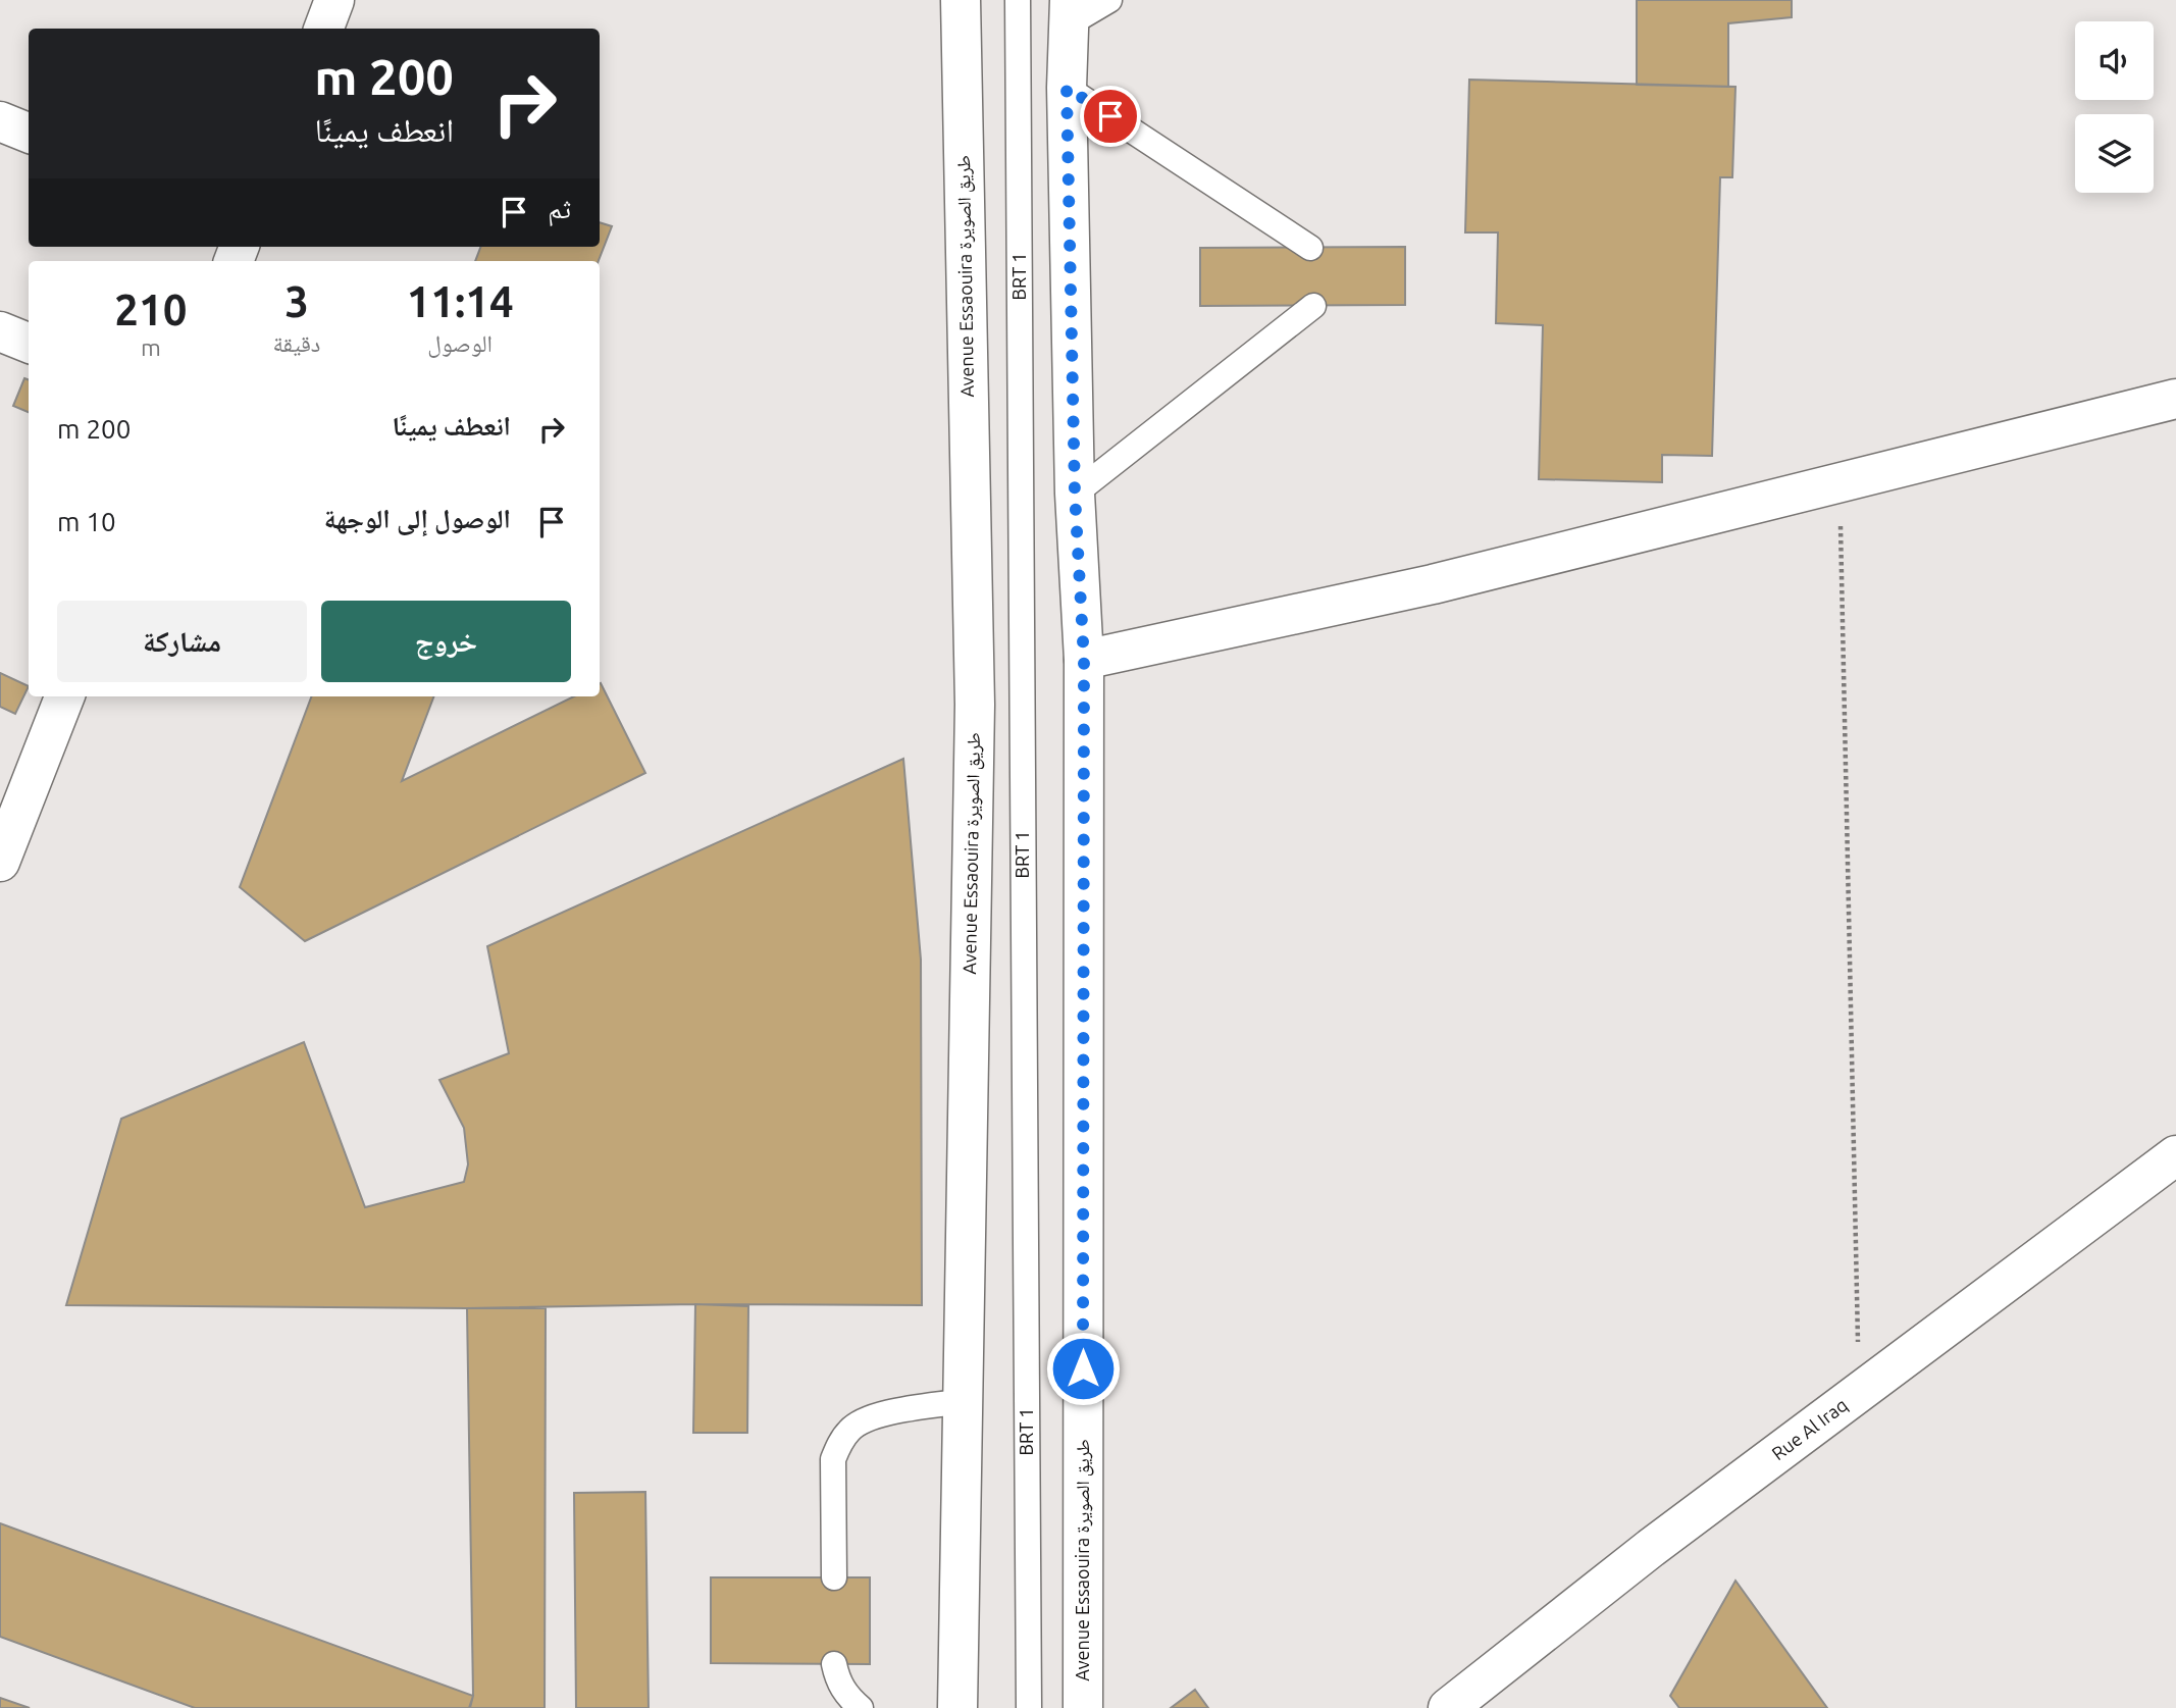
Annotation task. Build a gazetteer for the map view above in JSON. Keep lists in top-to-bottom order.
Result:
{
  "streets": {
    "main road": ["Avenue Essaouira طريق الصويرة", "Rue Al Iraq"],
    "lane": ["BRT 1"]
  },
  "page": {
    "turn": ["200 m", "انعطف يمينًا"],
    "then": "ثم",
    "eta": [
      "11:14",
      "الوصول",
      "3",
      "دقيقة",
      "210",
      "m"
    ],
    "list": [
      {
        "name": "انعطف يمينًا",
        "value": "200 m"
      },
      {
        "name": "الوصول إلى الوجهة",
        "value": "10 m"
      }
    ],
    "buttons": ["خروج", "مشاركة"]
  }
}
